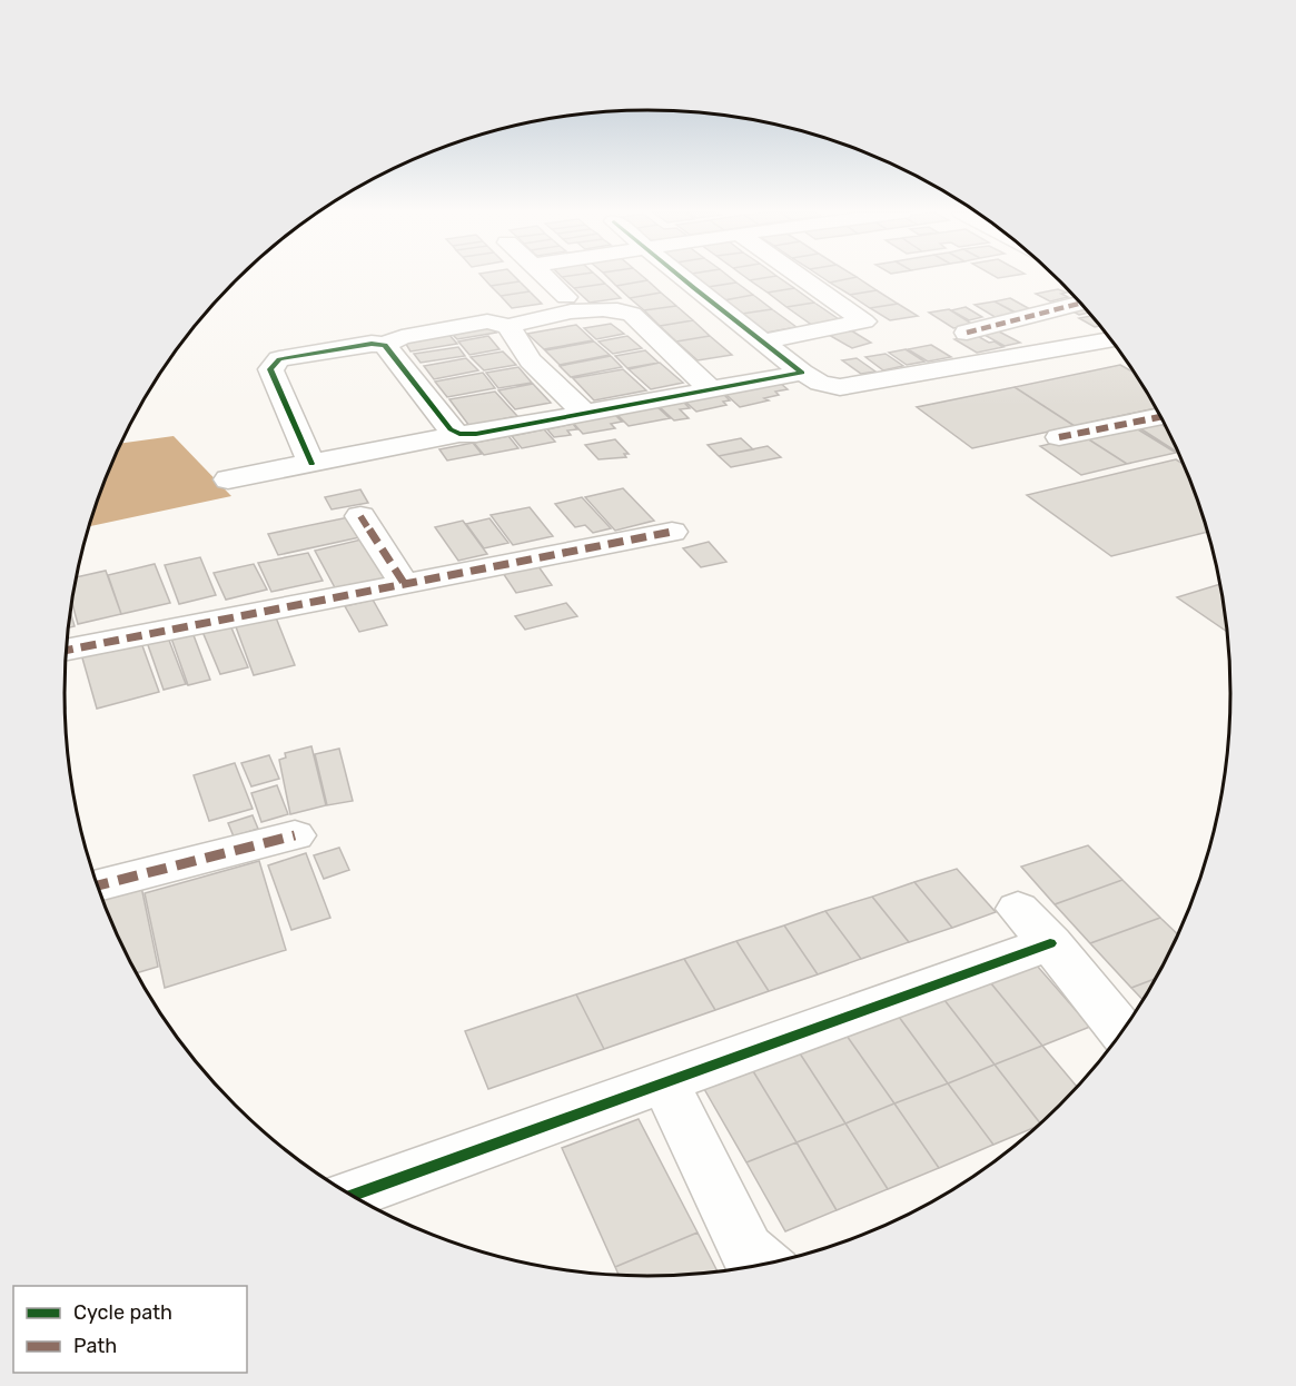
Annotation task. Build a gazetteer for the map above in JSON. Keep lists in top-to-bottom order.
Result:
{
  "legend": ["Cycle path", "Path"]
}
